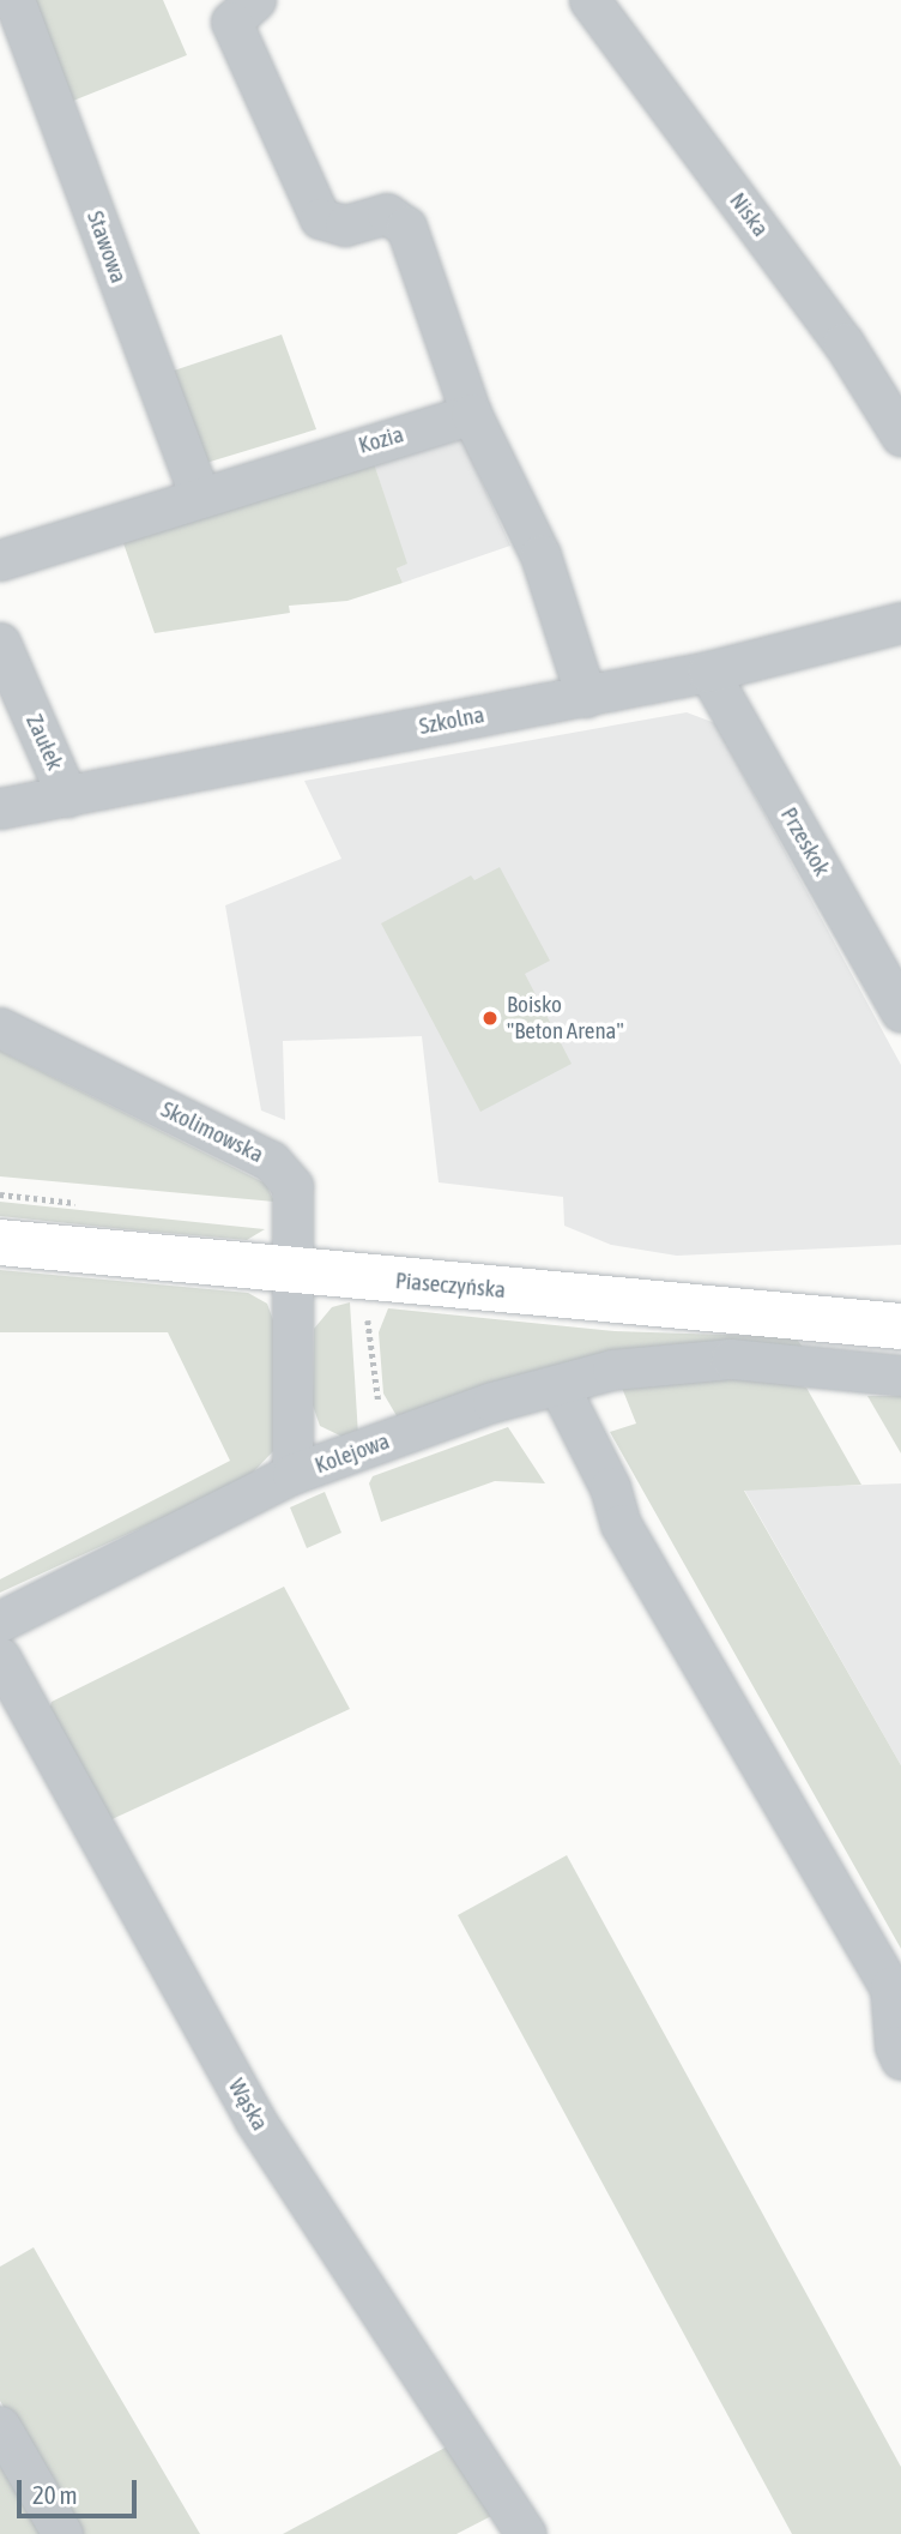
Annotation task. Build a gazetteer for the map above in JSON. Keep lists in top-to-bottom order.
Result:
{
  "streets": {
    "main road": ["Piaseczyńska"],
    "street": [
      "Niska",
      "Stawowa",
      "Kozia",
      "Szkolna",
      "Zaułek",
      "Przeskok",
      "Skolimowska",
      "Kolejowa",
      "Wąska"
    ]
  },
  "crossings": [
    ["Stawowa", "Kozia"],
    ["Szkolna", "Zaułek"],
    ["Szkolna", "Przeskok"],
    ["Skolimowska", "Piaseczyńska"],
    ["Skolimowska", "Kolejowa"]
  ],
  "places": ["Boisko \"Beton Arena\""],
  "scale_bar": "20 m"
}
